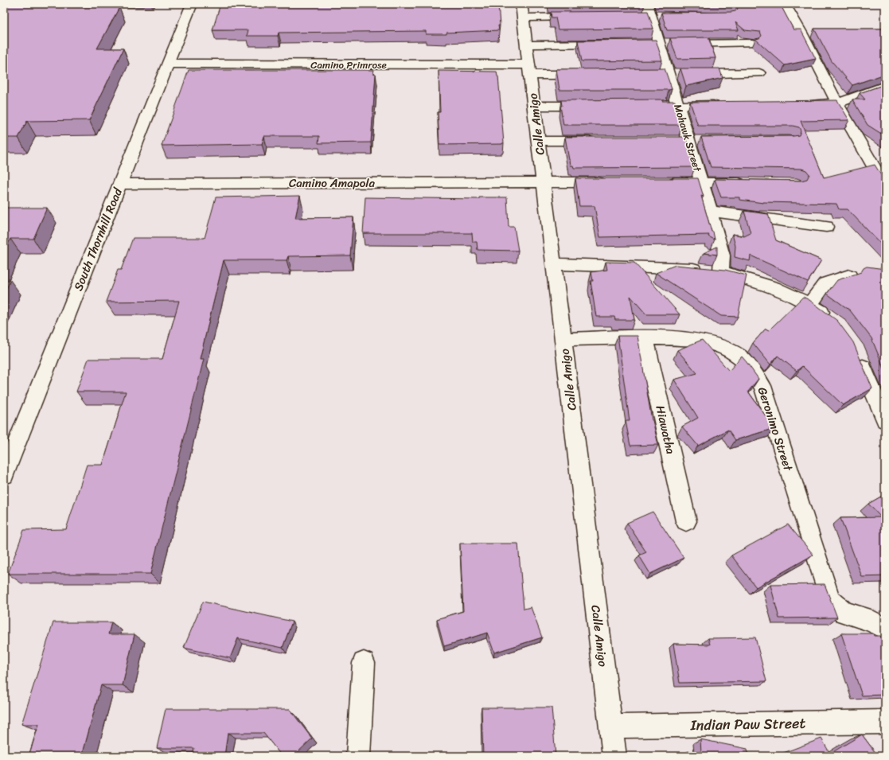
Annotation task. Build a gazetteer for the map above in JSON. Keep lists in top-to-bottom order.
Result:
{
  "streets": {
    "street": [
      "Camino Primrose",
      "Calle Amigo",
      "Mohawk Street",
      "Camino Amapola",
      "South Thornhill Road",
      "Geronimo Street",
      "Hiawatha",
      "Indian Paw Street"
    ]
  },
  "crossings": [
    ["Camino Primrose", "Calle Amigo"],
    ["Camino Primrose", "South Thornhill Road"],
    ["Calle Amigo", "Camino Amapola"],
    ["Calle Amigo", "Geronimo Street"],
    ["Calle Amigo", "Indian Paw Street"],
    ["Camino Amapola", "South Thornhill Road"],
    ["Geronimo Street", "Hiawatha"]
  ]
}
